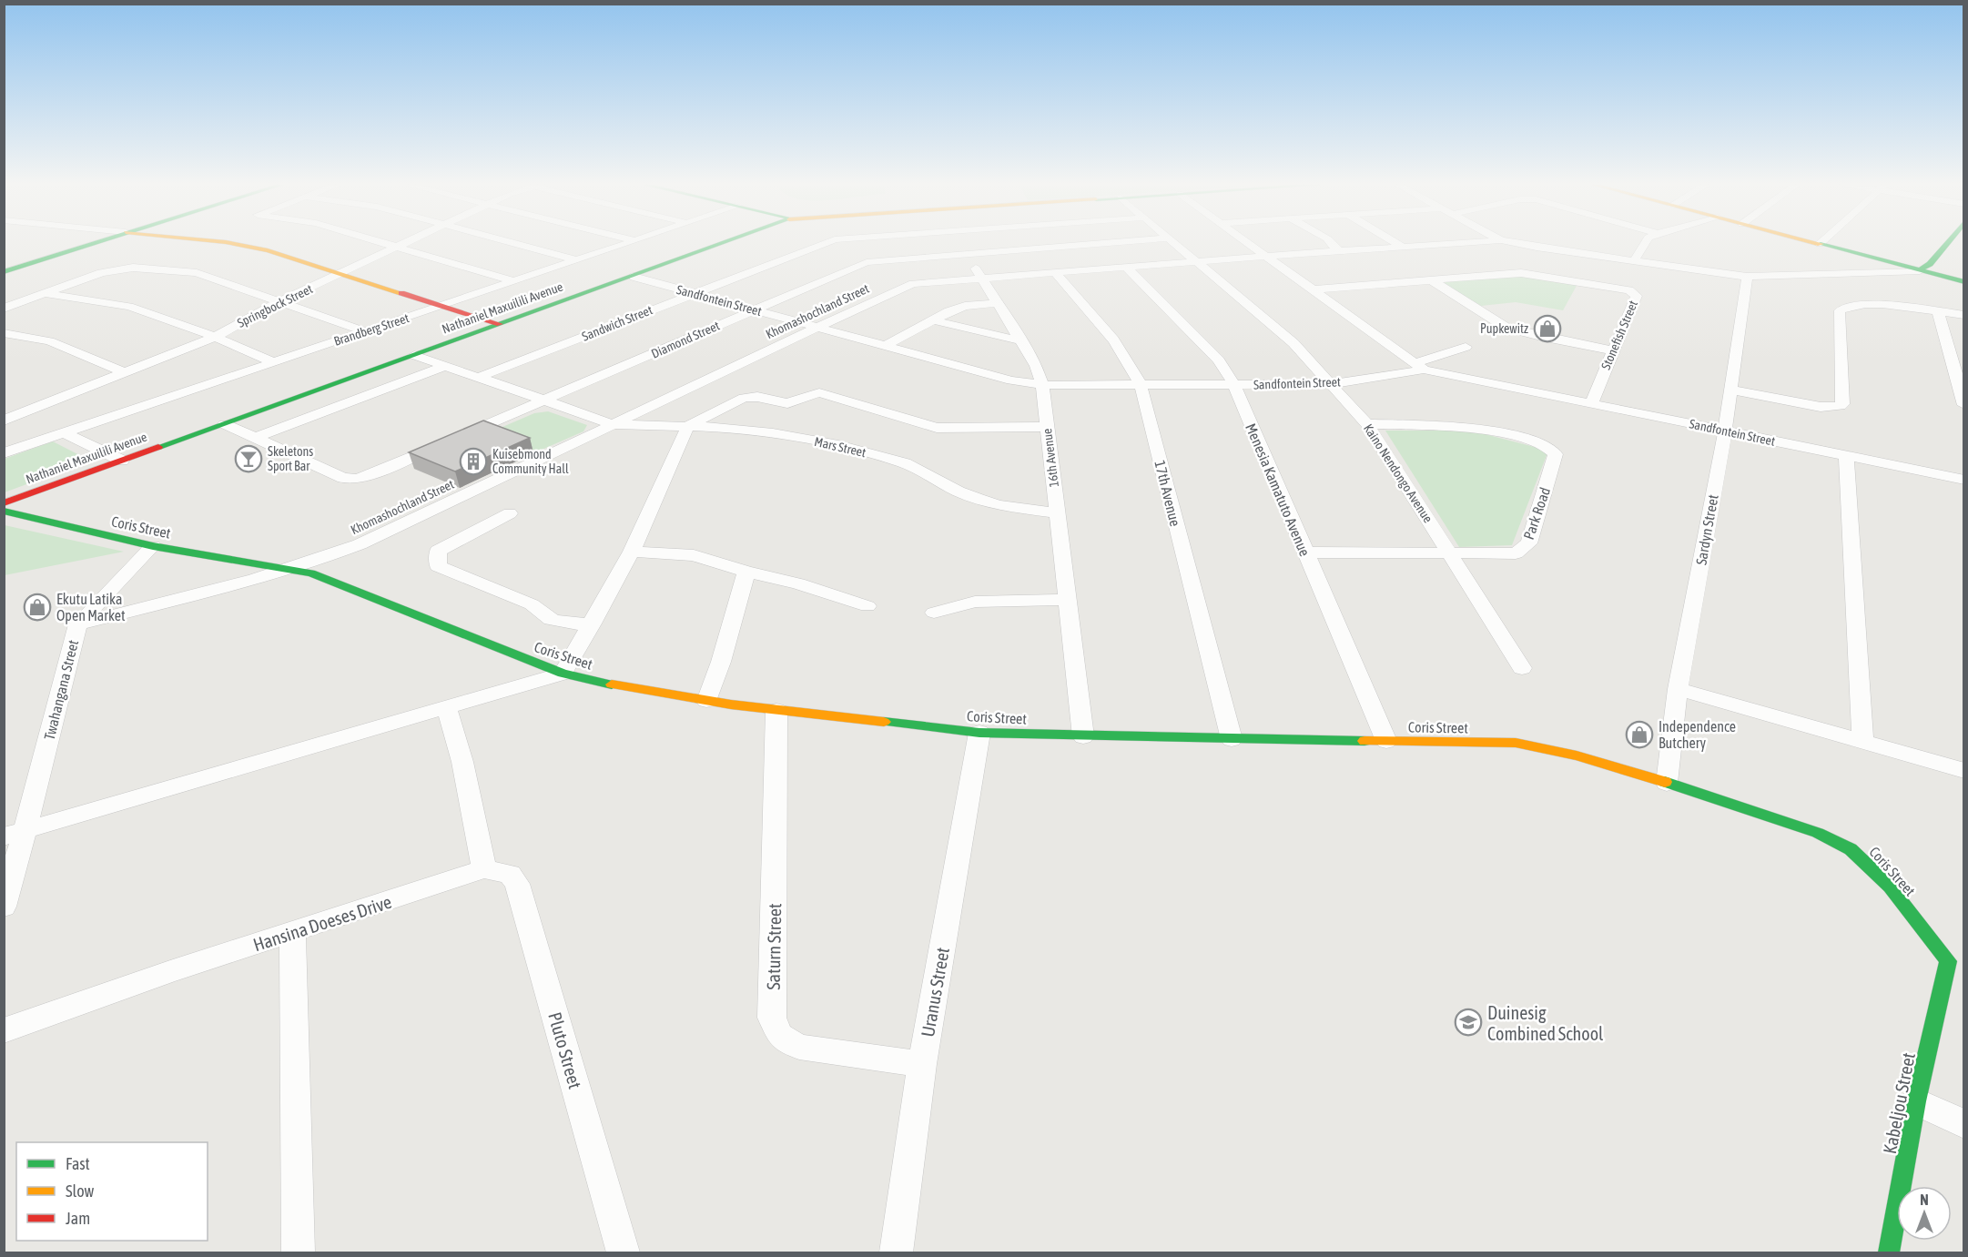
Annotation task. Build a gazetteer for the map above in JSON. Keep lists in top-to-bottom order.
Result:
{
  "streets": {
    "street": [
      "Sandfontein Street",
      "Springbock Street",
      "Nathaniel Maxuilili Avenue",
      "Khomashochland Street",
      "Sandwich Street",
      "Brandberg Street",
      "Stonefish Street",
      "Diamond Street",
      "Mars Street",
      "16th Avenue",
      "Kaino Nendongo Avenue",
      "Menesia Kamatuto Avenue",
      "17th Avenue",
      "Park Road",
      "Coris Street",
      "Sardyn Street",
      "Twahangana Street",
      "Hansina Doeses Drive",
      "Saturn Street",
      "Uranus Street",
      "Pluto Street",
      "Kabeljou Street"
    ]
  },
  "crossings": [
    ["Sandfontein Street", "Nathaniel Maxuilili Avenue"],
    ["Sandfontein Street", "Khomashochland Street"],
    ["Sandfontein Street", "Sandwich Street"],
    ["Sandfontein Street", "Stonefish Street"],
    ["Sandfontein Street", "Diamond Street"],
    ["Sandfontein Street", "16th Avenue"],
    ["Sandfontein Street", "Kaino Nendongo Avenue"],
    ["Sandfontein Street", "Menesia Kamatuto Avenue"],
    ["Sandfontein Street", "17th Avenue"],
    ["Sandfontein Street", "Sardyn Street"],
    ["Nathaniel Maxuilili Avenue", "Diamond Street"],
    ["Khomashochland Street", "Mars Street"],
    ["Khomashochland Street", "16th Avenue"],
    ["Khomashochland Street", "Kaino Nendongo Avenue"],
    ["Khomashochland Street", "Menesia Kamatuto Avenue"],
    ["Khomashochland Street", "17th Avenue"],
    ["Khomashochland Street", "Coris Street"],
    ["Khomashochland Street", "Sardyn Street"],
    ["Khomashochland Street", "Twahangana Street"],
    ["Diamond Street", "16th Avenue"],
    ["Mars Street", "16th Avenue"],
    ["16th Avenue", "Coris Street"],
    ["Kaino Nendongo Avenue", "Park Road"],
    ["Menesia Kamatuto Avenue", "Park Road"],
    ["Menesia Kamatuto Avenue", "Coris Street"],
    ["17th Avenue", "Coris Street"],
    ["Coris Street", "Sardyn Street"],
    ["Coris Street", "Twahangana Street"],
    ["Coris Street", "Saturn Street"],
    ["Coris Street", "Uranus Street"],
    ["Coris Street", "Kabeljou Street"],
    ["Hansina Doeses Drive", "Pluto Street"],
    ["Saturn Street", "Uranus Street"]
  ],
  "places": {
    "shop": ["Pupkewitz", "Ekutu Latika Open Market", "Independence Butchery"],
    "bar": ["Skeletons Sport Bar"],
    "building": ["Kuisebmond Community Hall"],
    "school or university": ["Duinesig Combined School"]
  },
  "legend": ["Fast", "Slow", "Jam"],
  "north": "top"
}
